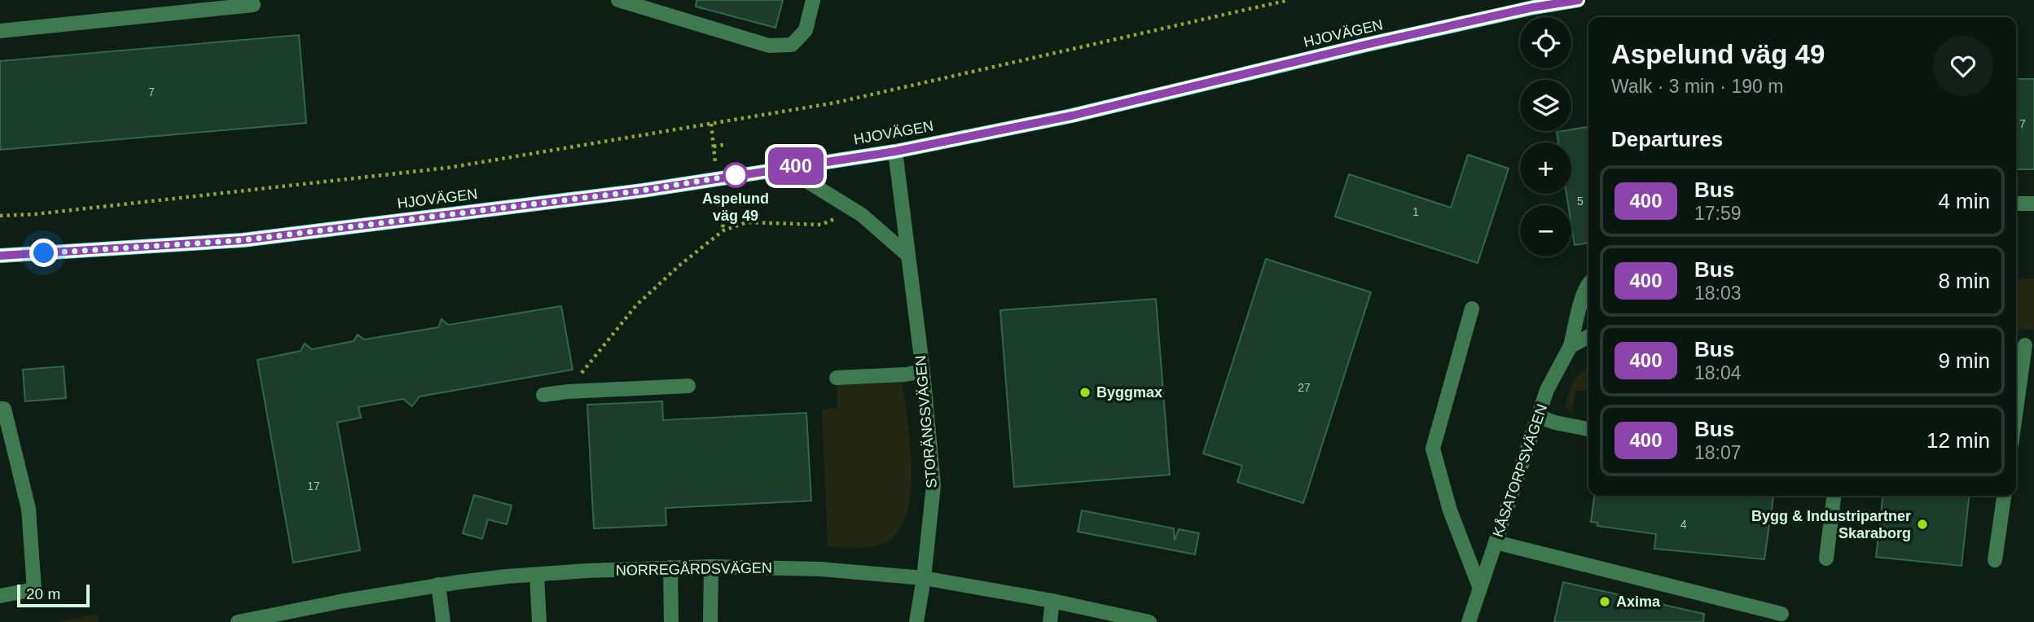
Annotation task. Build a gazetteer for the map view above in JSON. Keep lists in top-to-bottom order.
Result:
{
  "streets": {
    "main road": ["HJOVÄGEN"],
    "street": ["STORÄNGSVÄGEN", "KÅSATORPSVÄGEN", "NORREGÅRDSVÄGEN"]
  },
  "crossings": [
    ["HJOVÄGEN", "STORÄNGSVÄGEN"],
    ["STORÄNGSVÄGEN", "NORREGÅRDSVÄGEN"]
  ],
  "places": [
    "Aspelund väg 49",
    "Byggmax",
    "Bygg & Industripartner Skaraborg",
    "Axima"
  ],
  "lines": ["bus line 400"],
  "house_numbers": [
    "7",
    "7",
    "5",
    "1",
    "27",
    "17",
    "4"
  ],
  "scale_bar": "20 m",
  "page": {
    "on_map": "400",
    "map_buttons": ["+", "−"],
    "heading": [
      ["Aspelund väg 49", "Walk · 3 min · 190 m"],
      "Departures"
    ],
    "list": [
      {
        "mark": "400",
        "name": "Bus",
        "note": "17:59",
        "value": "4 min"
      },
      {
        "mark": "400",
        "name": "Bus",
        "note": "18:03",
        "value": "8 min"
      },
      {
        "mark": "400",
        "name": "Bus",
        "note": "18:04",
        "value": "9 min"
      },
      {
        "mark": "400",
        "name": "Bus",
        "note": "18:07",
        "value": "12 min"
      }
    ],
    "scale": "20 m"
  }
}
